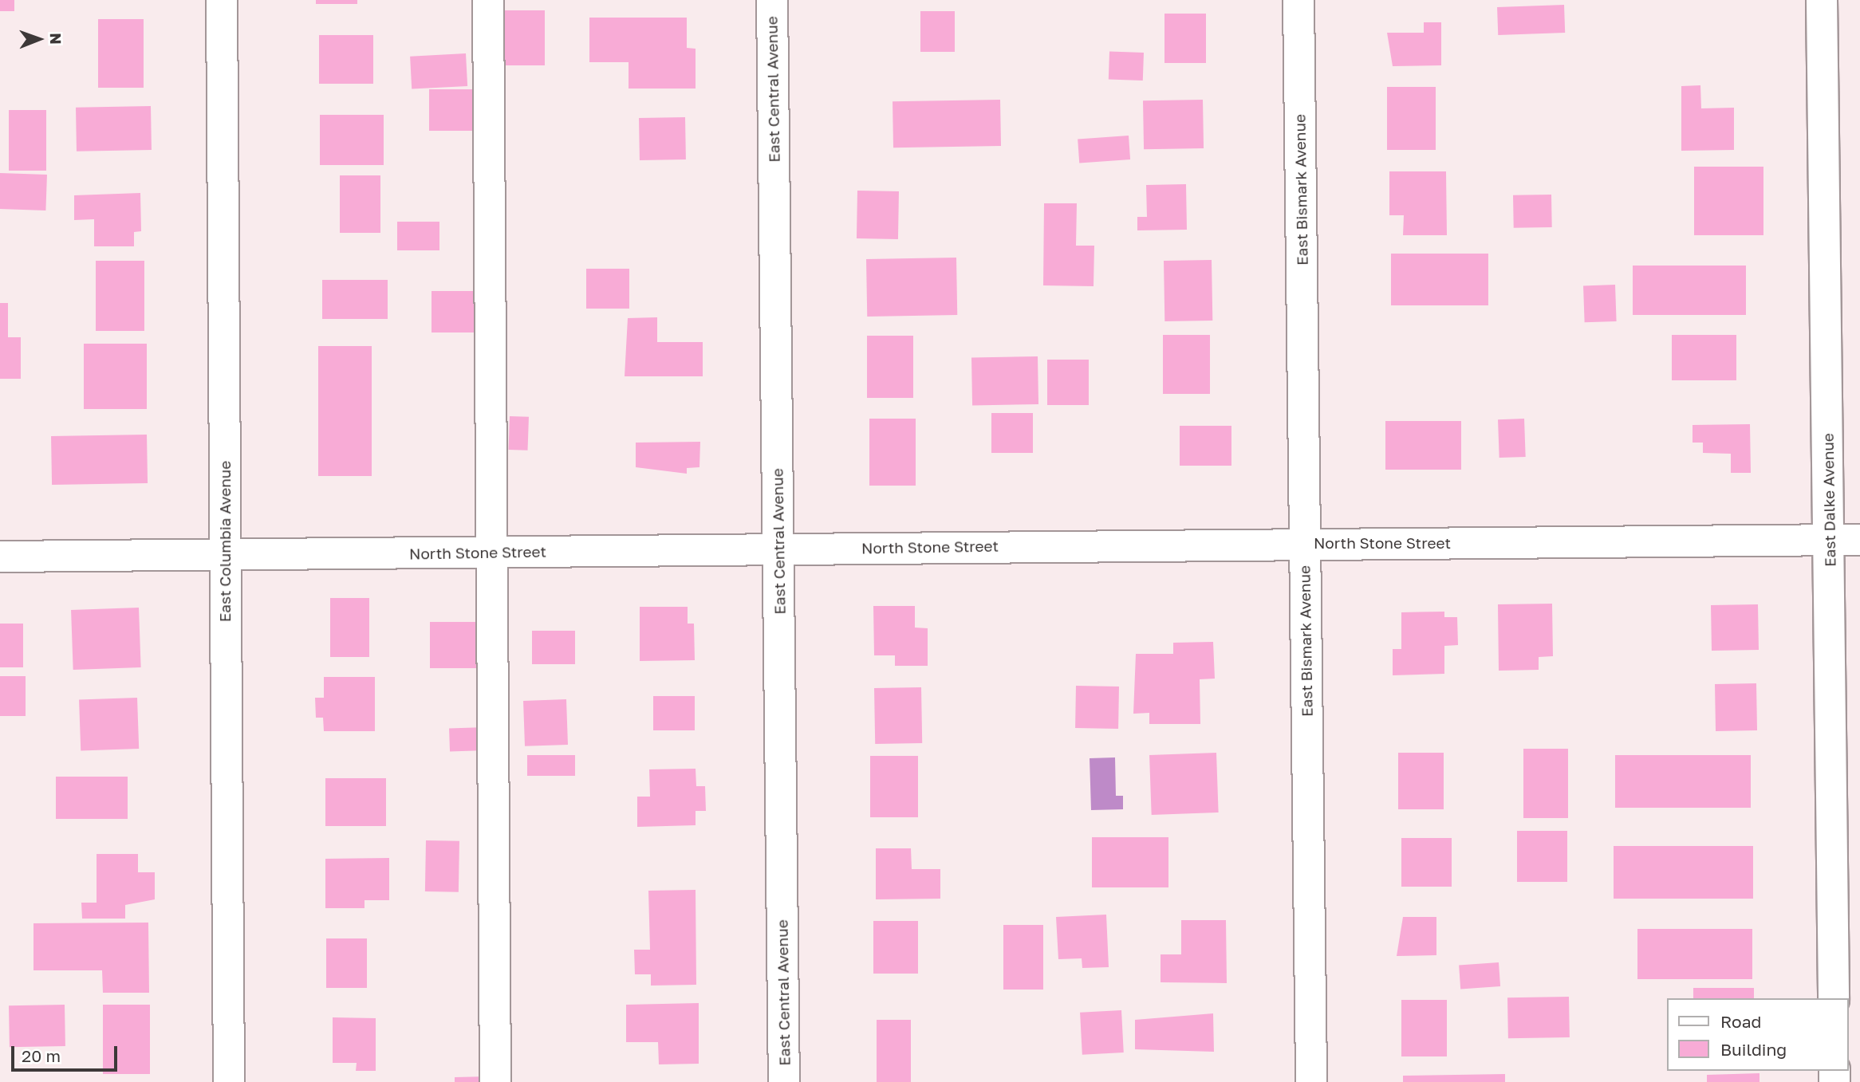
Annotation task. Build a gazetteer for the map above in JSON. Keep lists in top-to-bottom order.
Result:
{
  "streets": {
    "street": [
      "East Central Avenue",
      "East Bismark Avenue",
      "East Dalke Avenue",
      "East Columbia Avenue",
      "North Stone Street"
    ]
  },
  "crossings": [
    ["East Central Avenue", "North Stone Street"],
    ["East Bismark Avenue", "North Stone Street"],
    ["East Dalke Avenue", "North Stone Street"],
    ["East Columbia Avenue", "North Stone Street"]
  ],
  "legend": ["Road", "Building"],
  "scale_bar": "20 m",
  "north": "right"
}
